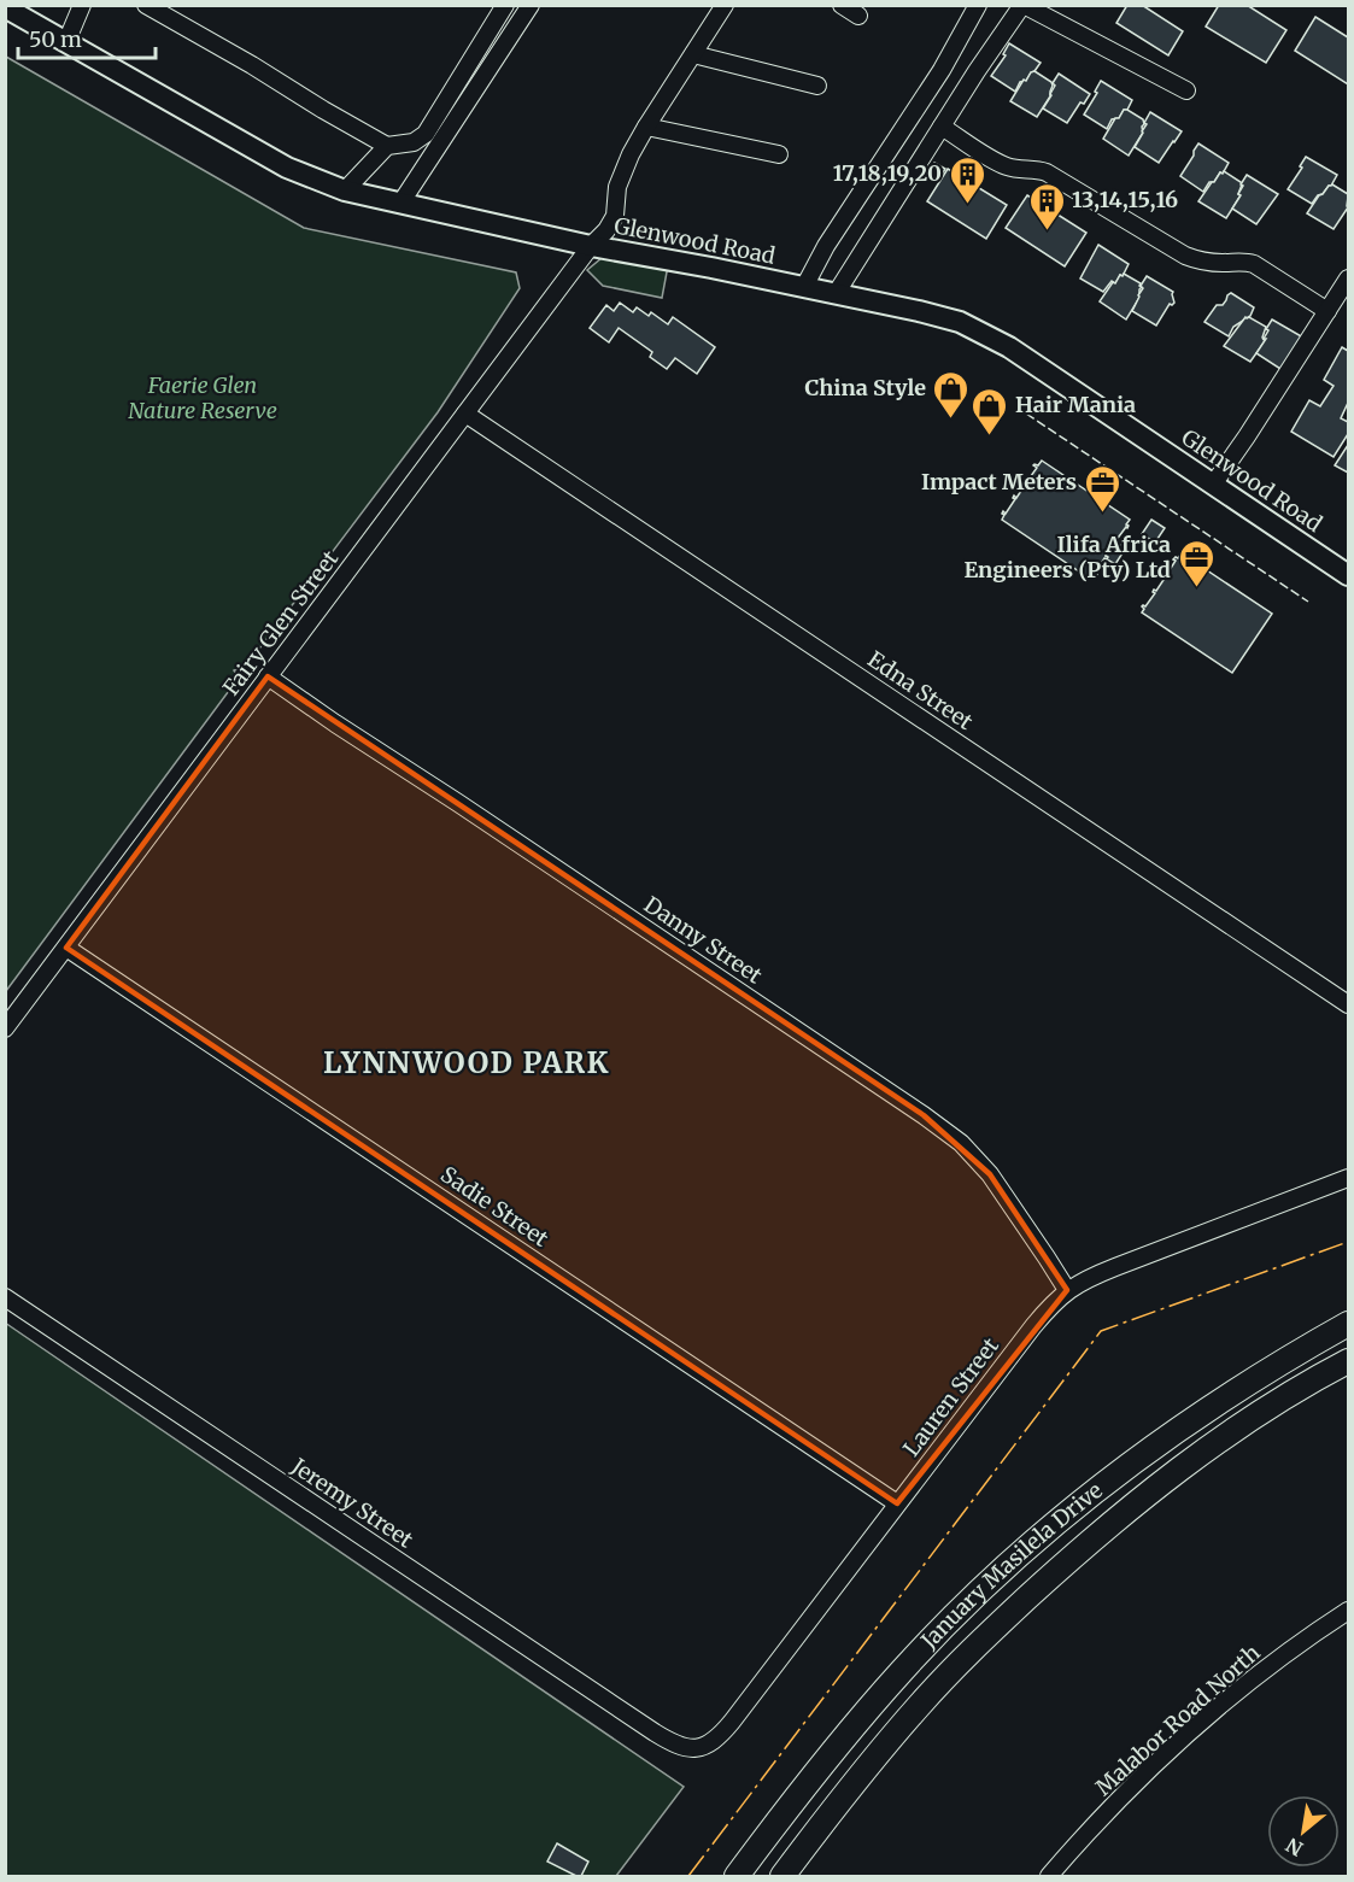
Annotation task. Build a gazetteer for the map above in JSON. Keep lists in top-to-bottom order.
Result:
{
  "streets": {
    "main road": ["January Masilela Drive"],
    "street": [
      "Glenwood Road",
      "Fairy Glen Street",
      "Edna Street",
      "Danny Street",
      "Sadie Street",
      "Lauren Street",
      "Jeremy Street",
      "Malabor Road North"
    ]
  },
  "crossings": [
    ["Glenwood Road", "Fairy Glen Street"],
    ["Fairy Glen Street", "Edna Street"],
    ["Fairy Glen Street", "Danny Street"],
    ["Fairy Glen Street", "Sadie Street"],
    ["Danny Street", "Lauren Street"],
    ["Sadie Street", "Lauren Street"],
    ["Lauren Street", "Jeremy Street"]
  ],
  "districts": ["LYNNWOOD PARK"],
  "parks": ["Faerie Glen Nature Reserve"],
  "places": {
    "building": ["17,18,19,20", "13,14,15,16"],
    "shop": ["China Style", "Hair Mania"],
    "office": ["Impact Meters", "Ilifa Africa Engineers (Pty) Ltd"]
  },
  "scale_bar": "50 m",
  "north": "bottom left"
}
